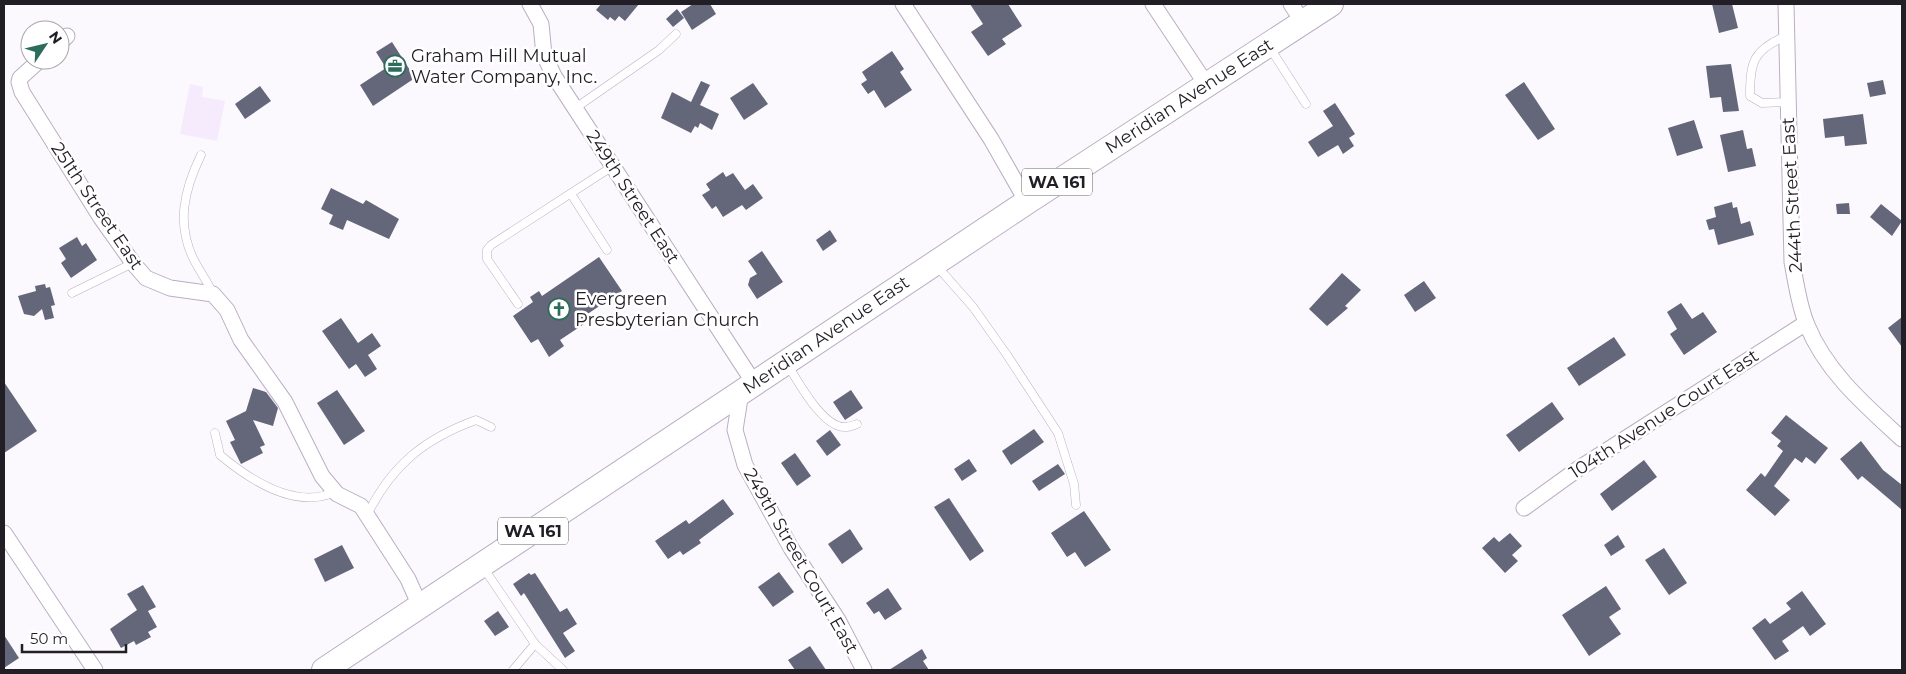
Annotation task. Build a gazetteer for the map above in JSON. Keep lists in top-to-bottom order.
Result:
{
  "streets": {
    "main road": ["Meridian Avenue East", "WA 161"],
    "street": [
      "244th Street East",
      "249th Street East",
      "251th Street East",
      "104th Avenue Court East",
      "249th Street Court East"
    ]
  },
  "crossings": [
    ["Meridian Avenue East", "249th Street East"],
    ["Meridian Avenue East", "249th Street Court East"],
    ["244th Street East", "104th Avenue Court East"],
    ["249th Street East", "249th Street Court East"]
  ],
  "places": {
    "office": ["Graham Hill Mutual Water Company, Inc."],
    "church": ["Evergreen Presbyterian Church"]
  },
  "scale_bar": "50 m",
  "north": "top right"
}
